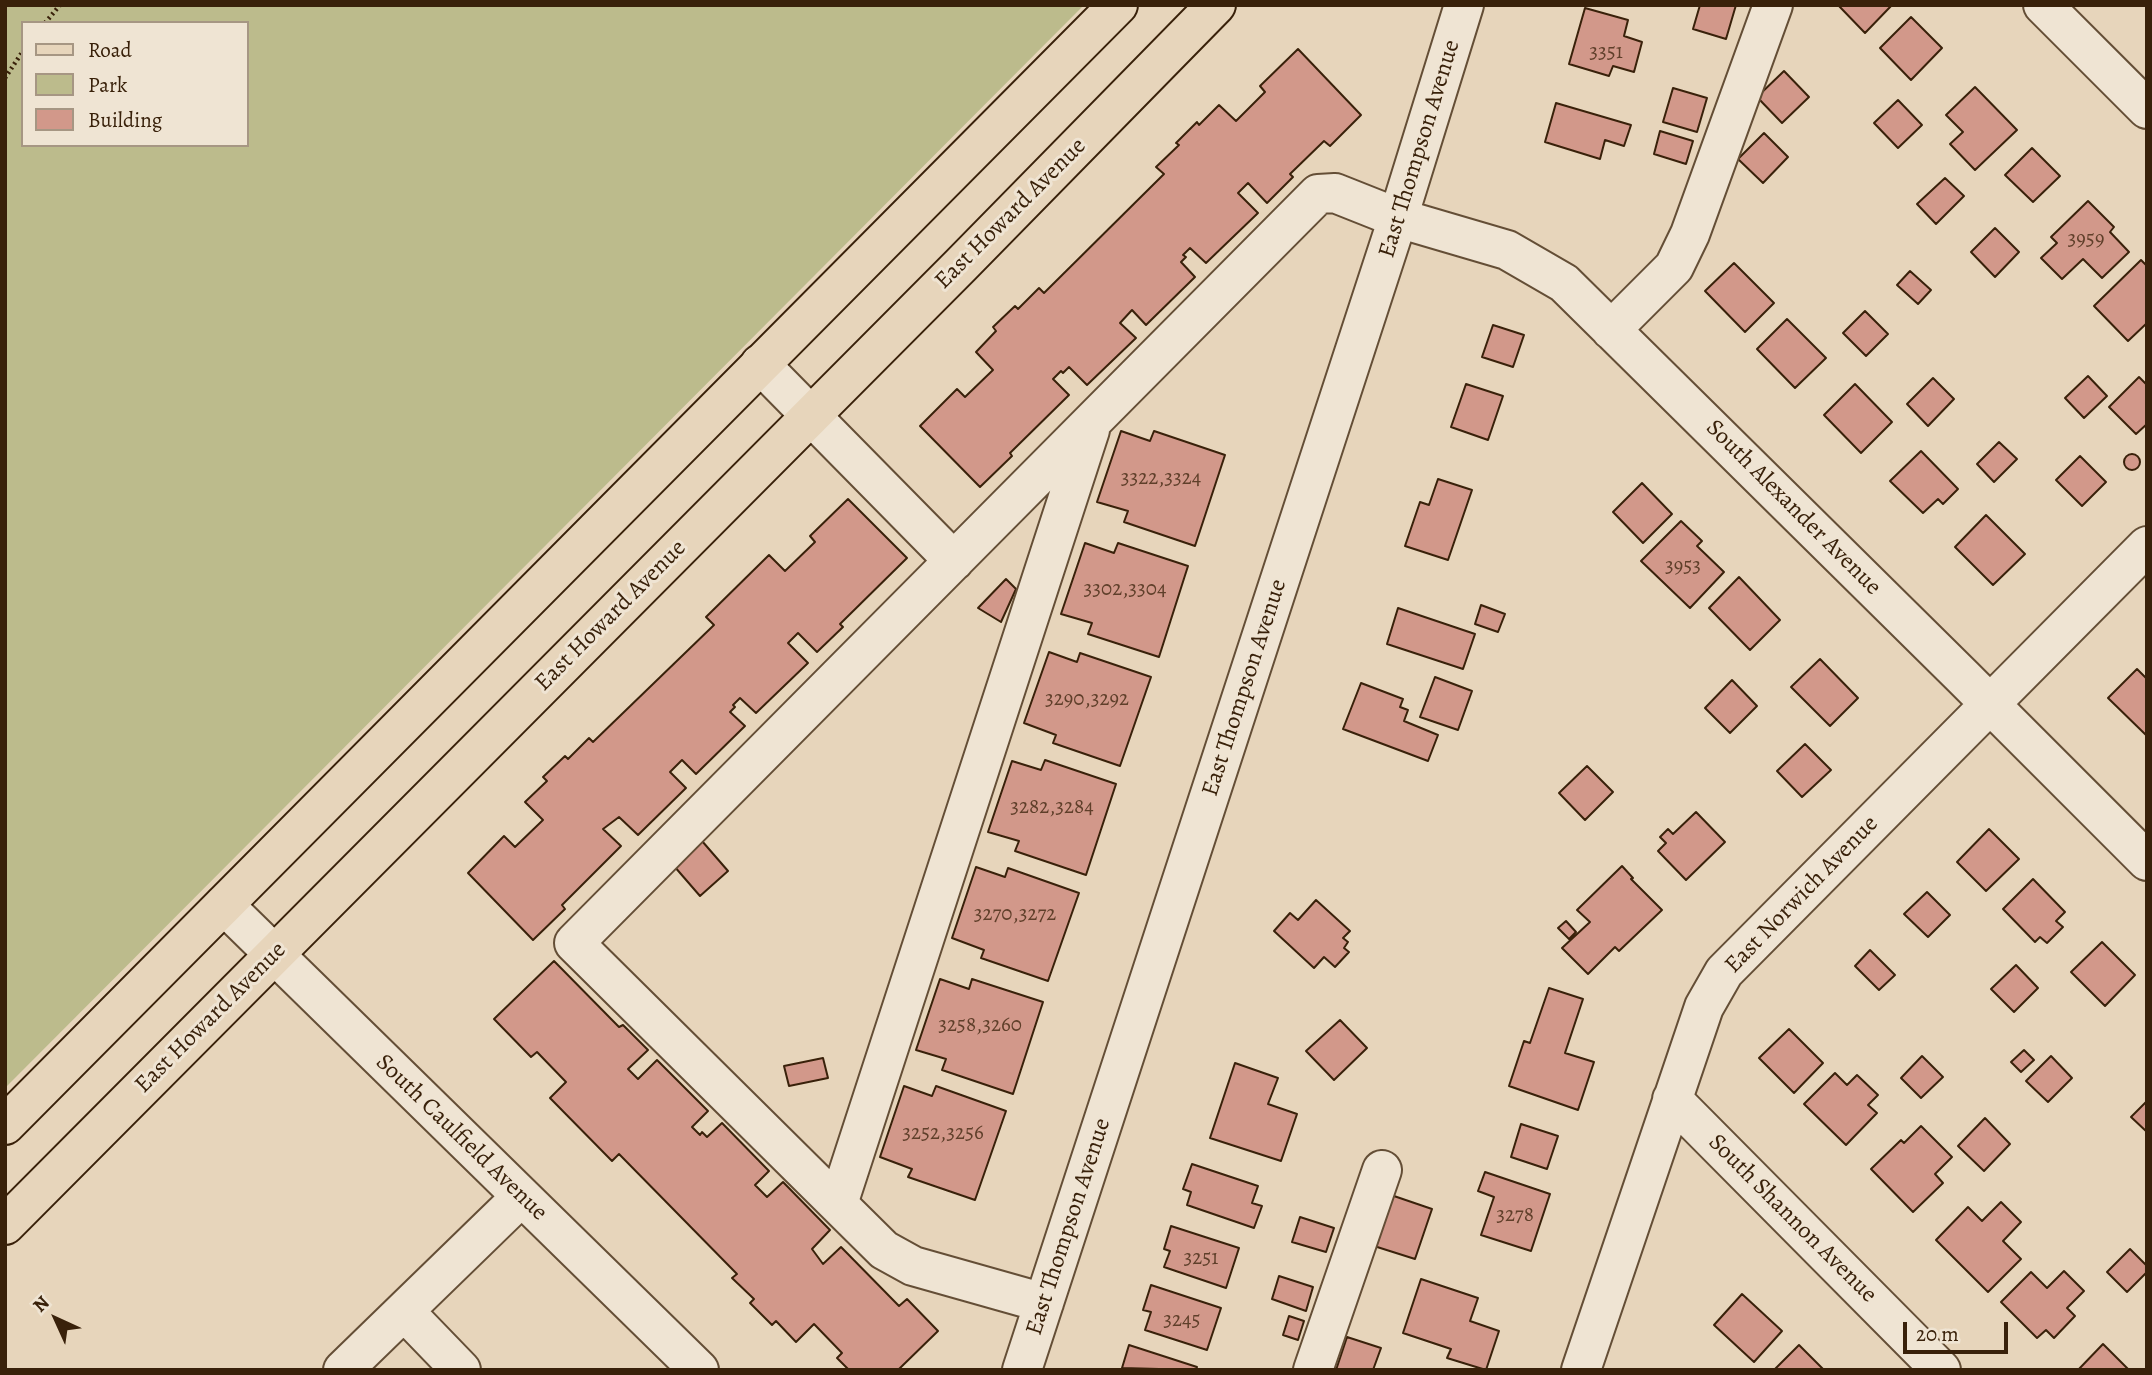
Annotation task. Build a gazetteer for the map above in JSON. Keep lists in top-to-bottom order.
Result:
{
  "streets": {
    "main road": ["East Howard Avenue"],
    "street": [
      "East Thompson Avenue",
      "South Alexander Avenue",
      "East Norwich Avenue",
      "South Caulfield Avenue",
      "South Shannon Avenue"
    ]
  },
  "crossings": [
    ["East Thompson Avenue", "South Alexander Avenue"],
    ["East Howard Avenue", "South Caulfield Avenue"],
    ["South Alexander Avenue", "East Norwich Avenue"],
    ["East Norwich Avenue", "South Shannon Avenue"]
  ],
  "house_numbers": [
    "3351",
    "3959",
    "3322,3324",
    "3953",
    "3302,3304",
    "3290,3292",
    "3282,3284",
    "3270,3272",
    "3258,3260",
    "3252,3256",
    "3278",
    "3251",
    "3245"
  ],
  "legend": ["Road", "Park", "Building"],
  "scale_bar": "20 m",
  "north": "top left"
}
